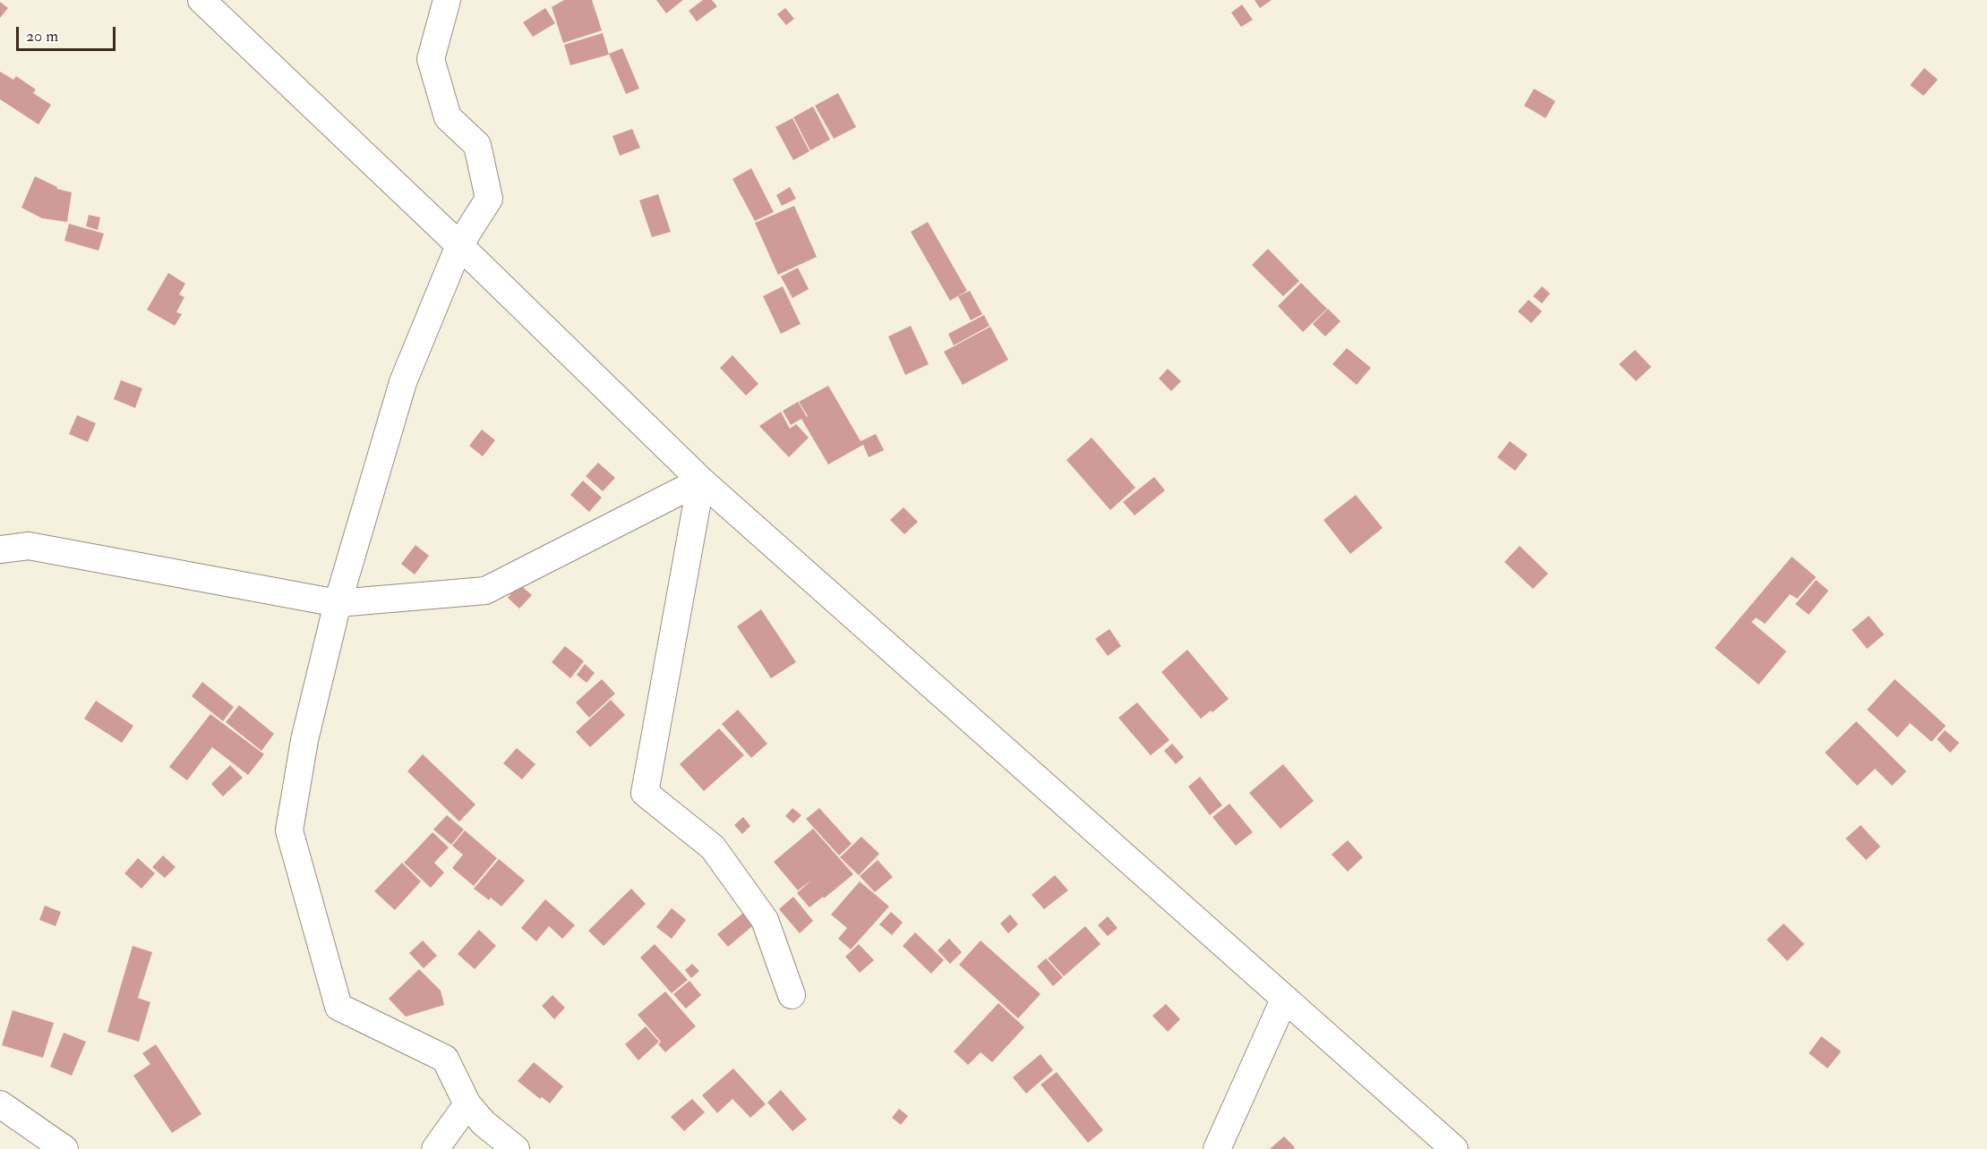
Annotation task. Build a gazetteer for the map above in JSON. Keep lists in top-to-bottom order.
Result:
{
  "scale_bar": "20 m"
}
